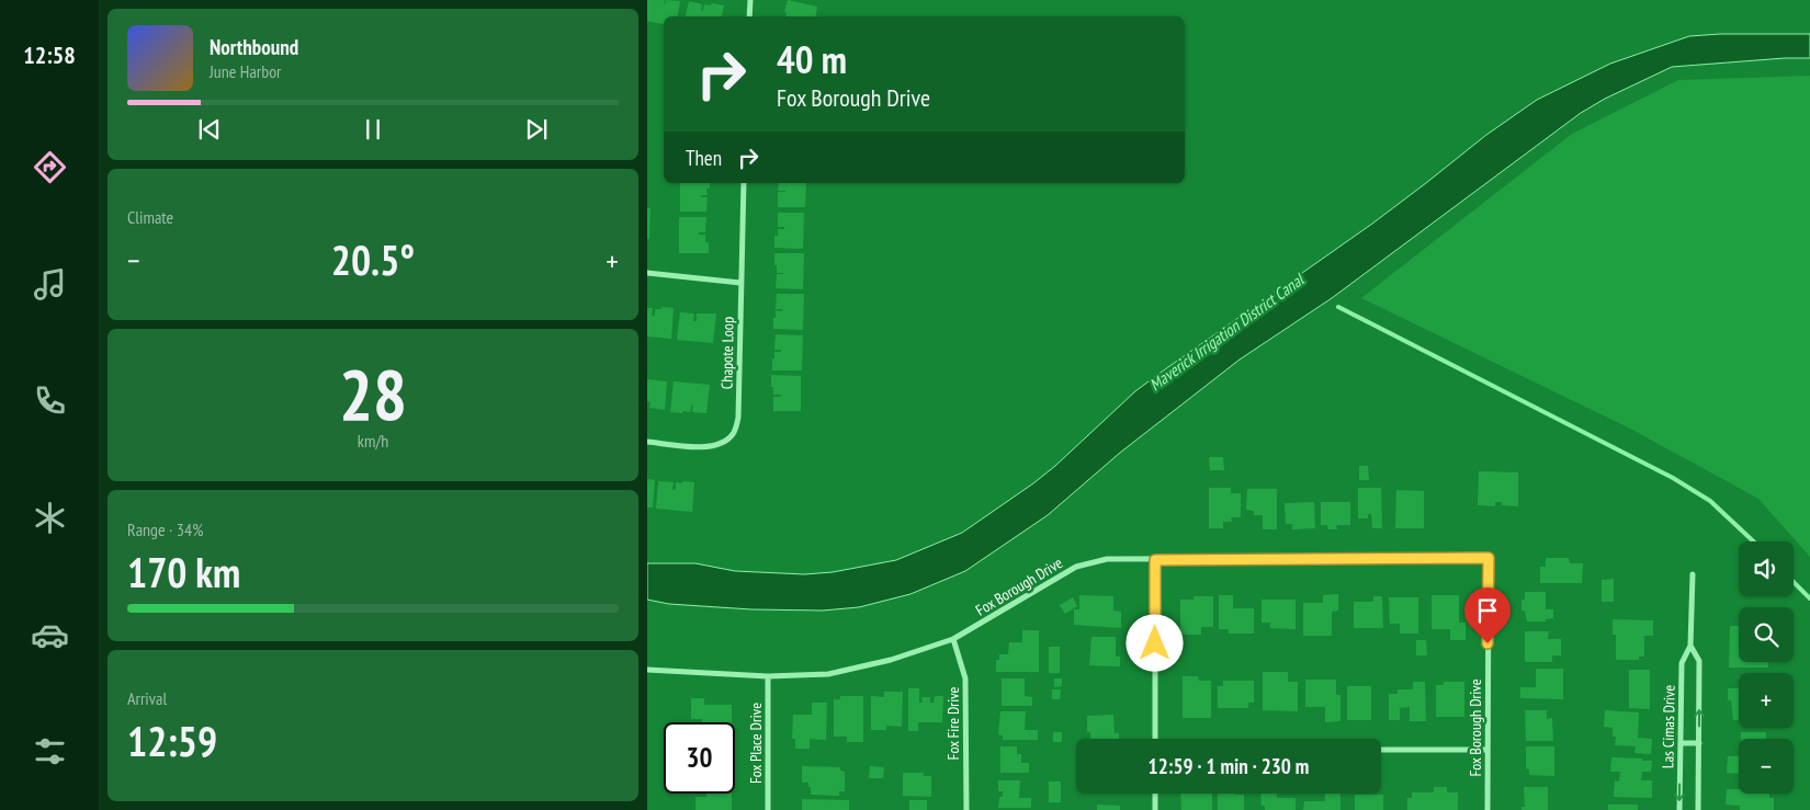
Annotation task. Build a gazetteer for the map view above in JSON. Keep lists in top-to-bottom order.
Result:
{
  "streets": {
    "street": [
      "Chapote Loop",
      "Fox Borough Drive",
      "Fox Fire Drive",
      "Las Cimas Drive",
      "Fox Place Drive"
    ]
  },
  "crossings": [
    ["Fox Borough Drive", "Fox Fire Drive"],
    ["Fox Borough Drive", "Fox Place Drive"]
  ],
  "water": ["Maverick Irrigation District Canal"],
  "page": {
    "tabs": "12:58",
    "turn": ["40 m", "Fox Borough Drive"],
    "song": ["Northbound", "June Harbor"],
    "then": "Then",
    "tile": [
      "Climate",
      ["28", "km/h"],
      ["Range · 34%", "170 km"],
      ["Arrival", "12:59"]
    ],
    "heat": ["−", "20.5°", "+"],
    "map_buttons": ["+", "−"],
    "limit": "30",
    "trip": "12:59 · 1 min · 230 m"
  }
}
